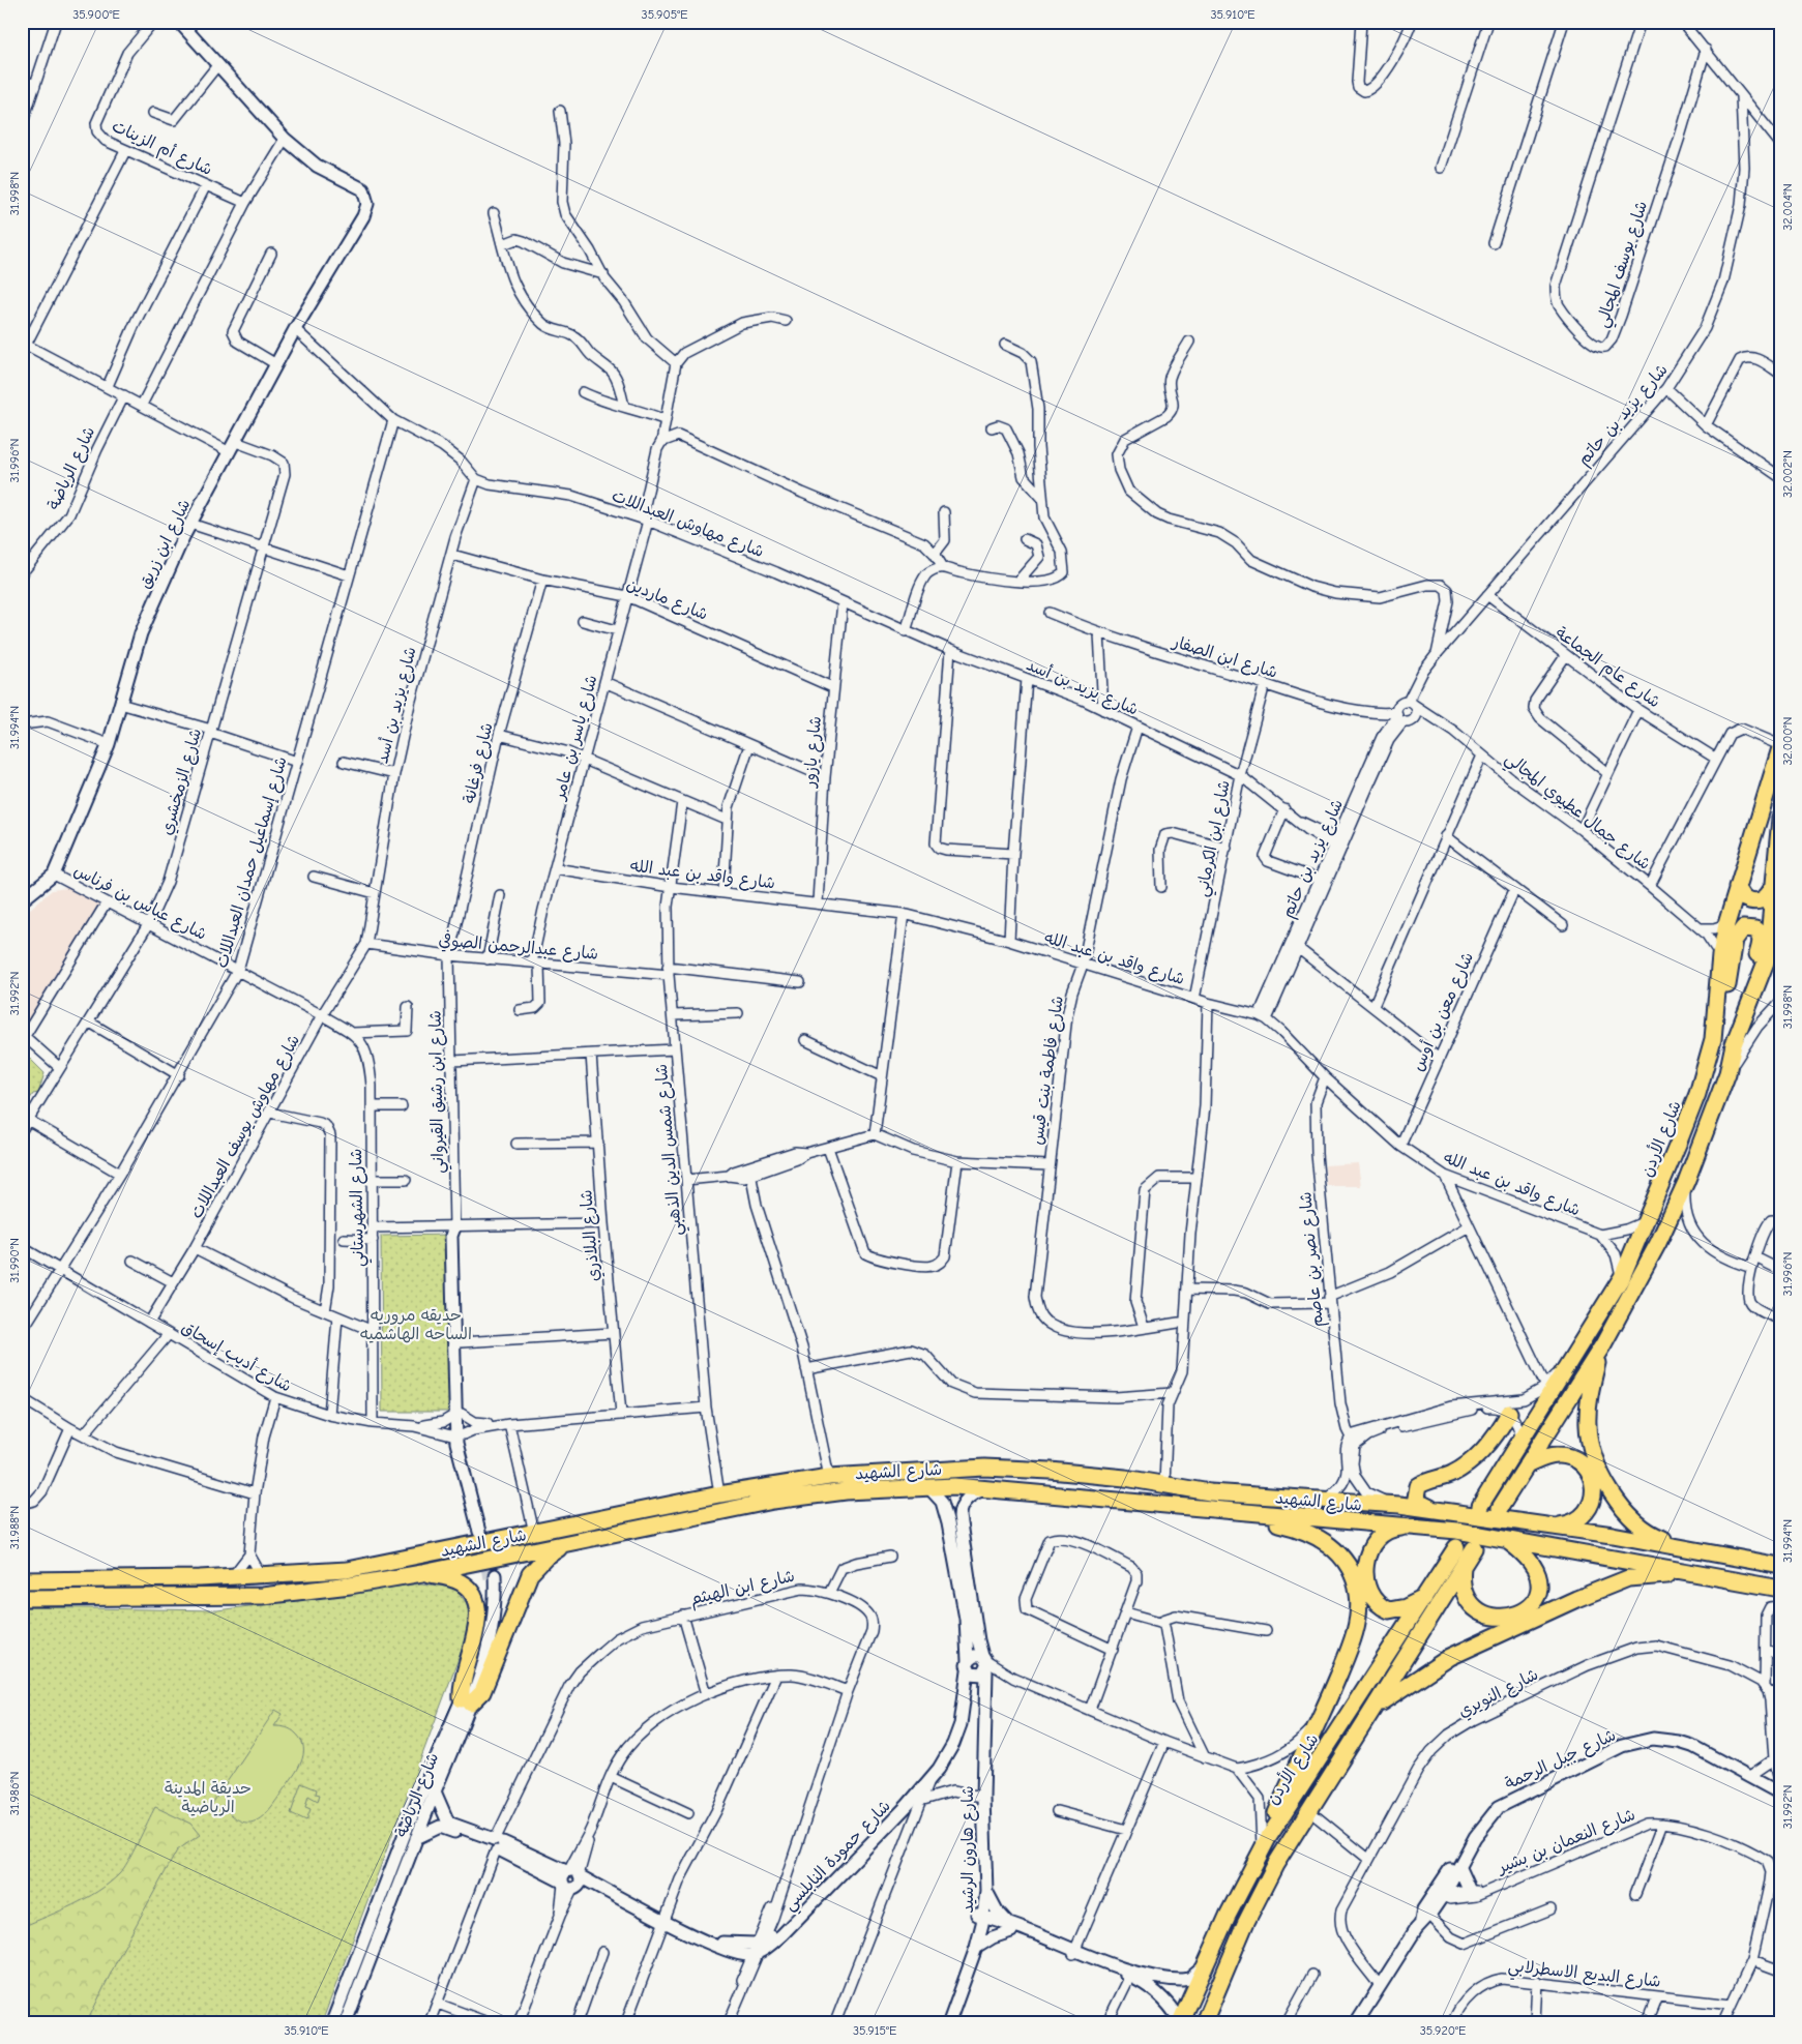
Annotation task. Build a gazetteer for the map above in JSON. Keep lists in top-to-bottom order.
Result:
{
  "streets": {
    "highway": ["شارع الأردن", "شارع الشهيد"],
    "street": [
      "شارع أم الزينات",
      "شارع يوسف المجالي",
      "شارع يزيد بن حاتم",
      "شارع الرياضة",
      "شارع مهاوش العبداللات",
      "شارع ابن زريق",
      "شارع ماردين",
      "شارع ابن الصفار",
      "شارع عام الجماعة",
      "شارع يزيد بن أسد",
      "شارع ياسر بن عامر",
      "شارع يازور",
      "شارع فرغانة",
      "شارع الزمخشري",
      "شارع جمال عطيوي المجالي",
      "شارع ابن الكرماني",
      "شارع إسماعيل حمدان العبداللات",
      "شارع واقد بن عبد الله",
      "شارع عباس بن فرناس",
      "شارع عبدالرحمن الصوفي",
      "شارع معن بن أوس",
      "شارع فاطمة بنت قيس",
      "شارع ابن رشيق القيرواني",
      "شارع مهاوش يوسف العبداللات",
      "شارع شمس الدين الذهبي",
      "شارع الشهرستاني",
      "شارع البلاذري",
      "شارع نصر بن عاصم",
      "شارع أديب إسحاق",
      "شارع ابن الهيثم",
      "شارع النويري",
      "شارع جبل الرحمة",
      "شارع النعمان بن بشير",
      "شارع هارون الرشيد",
      "شارع حمودة النابلسي",
      "شارع البديع الاسطرلابي"
    ]
  },
  "crossings": [
    ["شارع يزيد بن حاتم", "شارع ابن الصفار"],
    ["شارع يزيد بن حاتم", "شارع عام الجماعة"],
    ["شارع يزيد بن حاتم", "شارع يزيد بن أسد"],
    ["شارع يزيد بن حاتم", "شارع جمال عطيوي المجالي"],
    ["شارع يزيد بن حاتم", "شارع واقد بن عبد الله"],
    ["شارع مهاوش العبداللات", "شارع يزيد بن أسد"],
    ["شارع مهاوش العبداللات", "شارع ياسر بن عامر"],
    ["شارع مهاوش العبداللات", "شارع يازور"],
    ["شارع ابن زريق", "شارع الزمخشري"],
    ["شارع ابن زريق", "شارع عباس بن فرناس"],
    ["شارع ماردين", "شارع يزيد بن أسد"],
    ["شارع ماردين", "شارع ياسر بن عامر"],
    ["شارع ماردين", "شارع يازور"],
    ["شارع ماردين", "شارع فرغانة"],
    ["شارع ابن الصفار", "شارع ابن الكرماني"],
    ["شارع يزيد بن أسد", "شارع يازور"],
    ["شارع يزيد بن أسد", "شارع ابن الكرماني"],
    ["شارع يزيد بن أسد", "شارع عبدالرحمن الصوفي"],
    ["شارع يزيد بن أسد", "شارع فاطمة بنت قيس"],
    ["شارع يزيد بن أسد", "شارع مهاوش يوسف العبداللات"],
    ["شارع ياسر بن عامر", "شارع واقد بن عبد الله"],
    ["شارع ياسر بن عامر", "شارع عبدالرحمن الصوفي"],
    ["شارع يازور", "شارع واقد بن عبد الله"],
    ["شارع فرغانة", "شارع عبدالرحمن الصوفي"],
    ["شارع فرغانة", "شارع ابن رشيق القيرواني"],
    ["شارع الزمخشري", "شارع عباس بن فرناس"],
    ["شارع جمال عطيوي المجالي", "شارع الأردن"],
    ["شارع ابن الكرماني", "شارع واقد بن عبد الله"],
    ["شارع إسماعيل حمدان العبداللات", "شارع عباس بن فرناس"],
    ["شارع إسماعيل حمدان العبداللات", "شارع أديب إسحاق"],
    ["شارع واقد بن عبد الله", "شارع معن بن أوس"],
    ["شارع واقد بن عبد الله", "شارع فاطمة بنت قيس"],
    ["شارع واقد بن عبد الله", "شارع شمس الدين الذهبي"],
    ["شارع واقد بن عبد الله", "شارع نصر بن عاصم"],
    ["شارع عباس بن فرناس", "شارع مهاوش يوسف العبداللات"],
    ["شارع عباس بن فرناس", "شارع الشهرستاني"],
    ["شارع عبدالرحمن الصوفي", "شارع ابن رشيق القيرواني"],
    ["شارع عبدالرحمن الصوفي", "شارع مهاوش يوسف العبداللات"],
    ["شارع عبدالرحمن الصوفي", "شارع شمس الدين الذهبي"],
    ["شارع ابن رشيق القيرواني", "شارع أديب إسحاق"],
    ["شارع مهاوش يوسف العبداللات", "شارع الشهرستاني"],
    ["شارع مهاوش يوسف العبداللات", "شارع أديب إسحاق"],
    ["شارع شمس الدين الذهبي", "شارع أديب إسحاق"],
    ["شارع شمس الدين الذهبي", "شارع الشهيد"],
    ["شارع الشهرستاني", "شارع أديب إسحاق"],
    ["شارع البلاذري", "شارع أديب إسحاق"],
    ["شارع نصر بن عاصم", "شارع الشهيد"],
    ["شارع الشهيد", "شارع هارون الرشيد"],
    ["شارع ابن الهيثم", "شارع حمودة النابلسي"],
    ["شارع النويري", "شارع جبل الرحمة"],
    ["شارع جبل الرحمة", "شارع النعمان بن بشير"],
    ["شارع النعمان بن بشير", "شارع البديع الاسطرلابي"],
    ["شارع هارون الرشيد", "شارع حمودة النابلسي"]
  ],
  "parks": ["حديقه مروريه الساحه الهاشميه", "حديقة المدينة الرياضية"],
  "coordinates": [
    "35.900°E",
    "35.905°E",
    "35.910°E",
    "31.998°N",
    "32.004°N",
    "31.996°N",
    "32.002°N",
    "31.994°N",
    "32.000°N",
    "31.992°N",
    "31.990°N",
    "31.988°N",
    "31.986°N",
    "35.915°E",
    "35.920°E"
  ]
}
